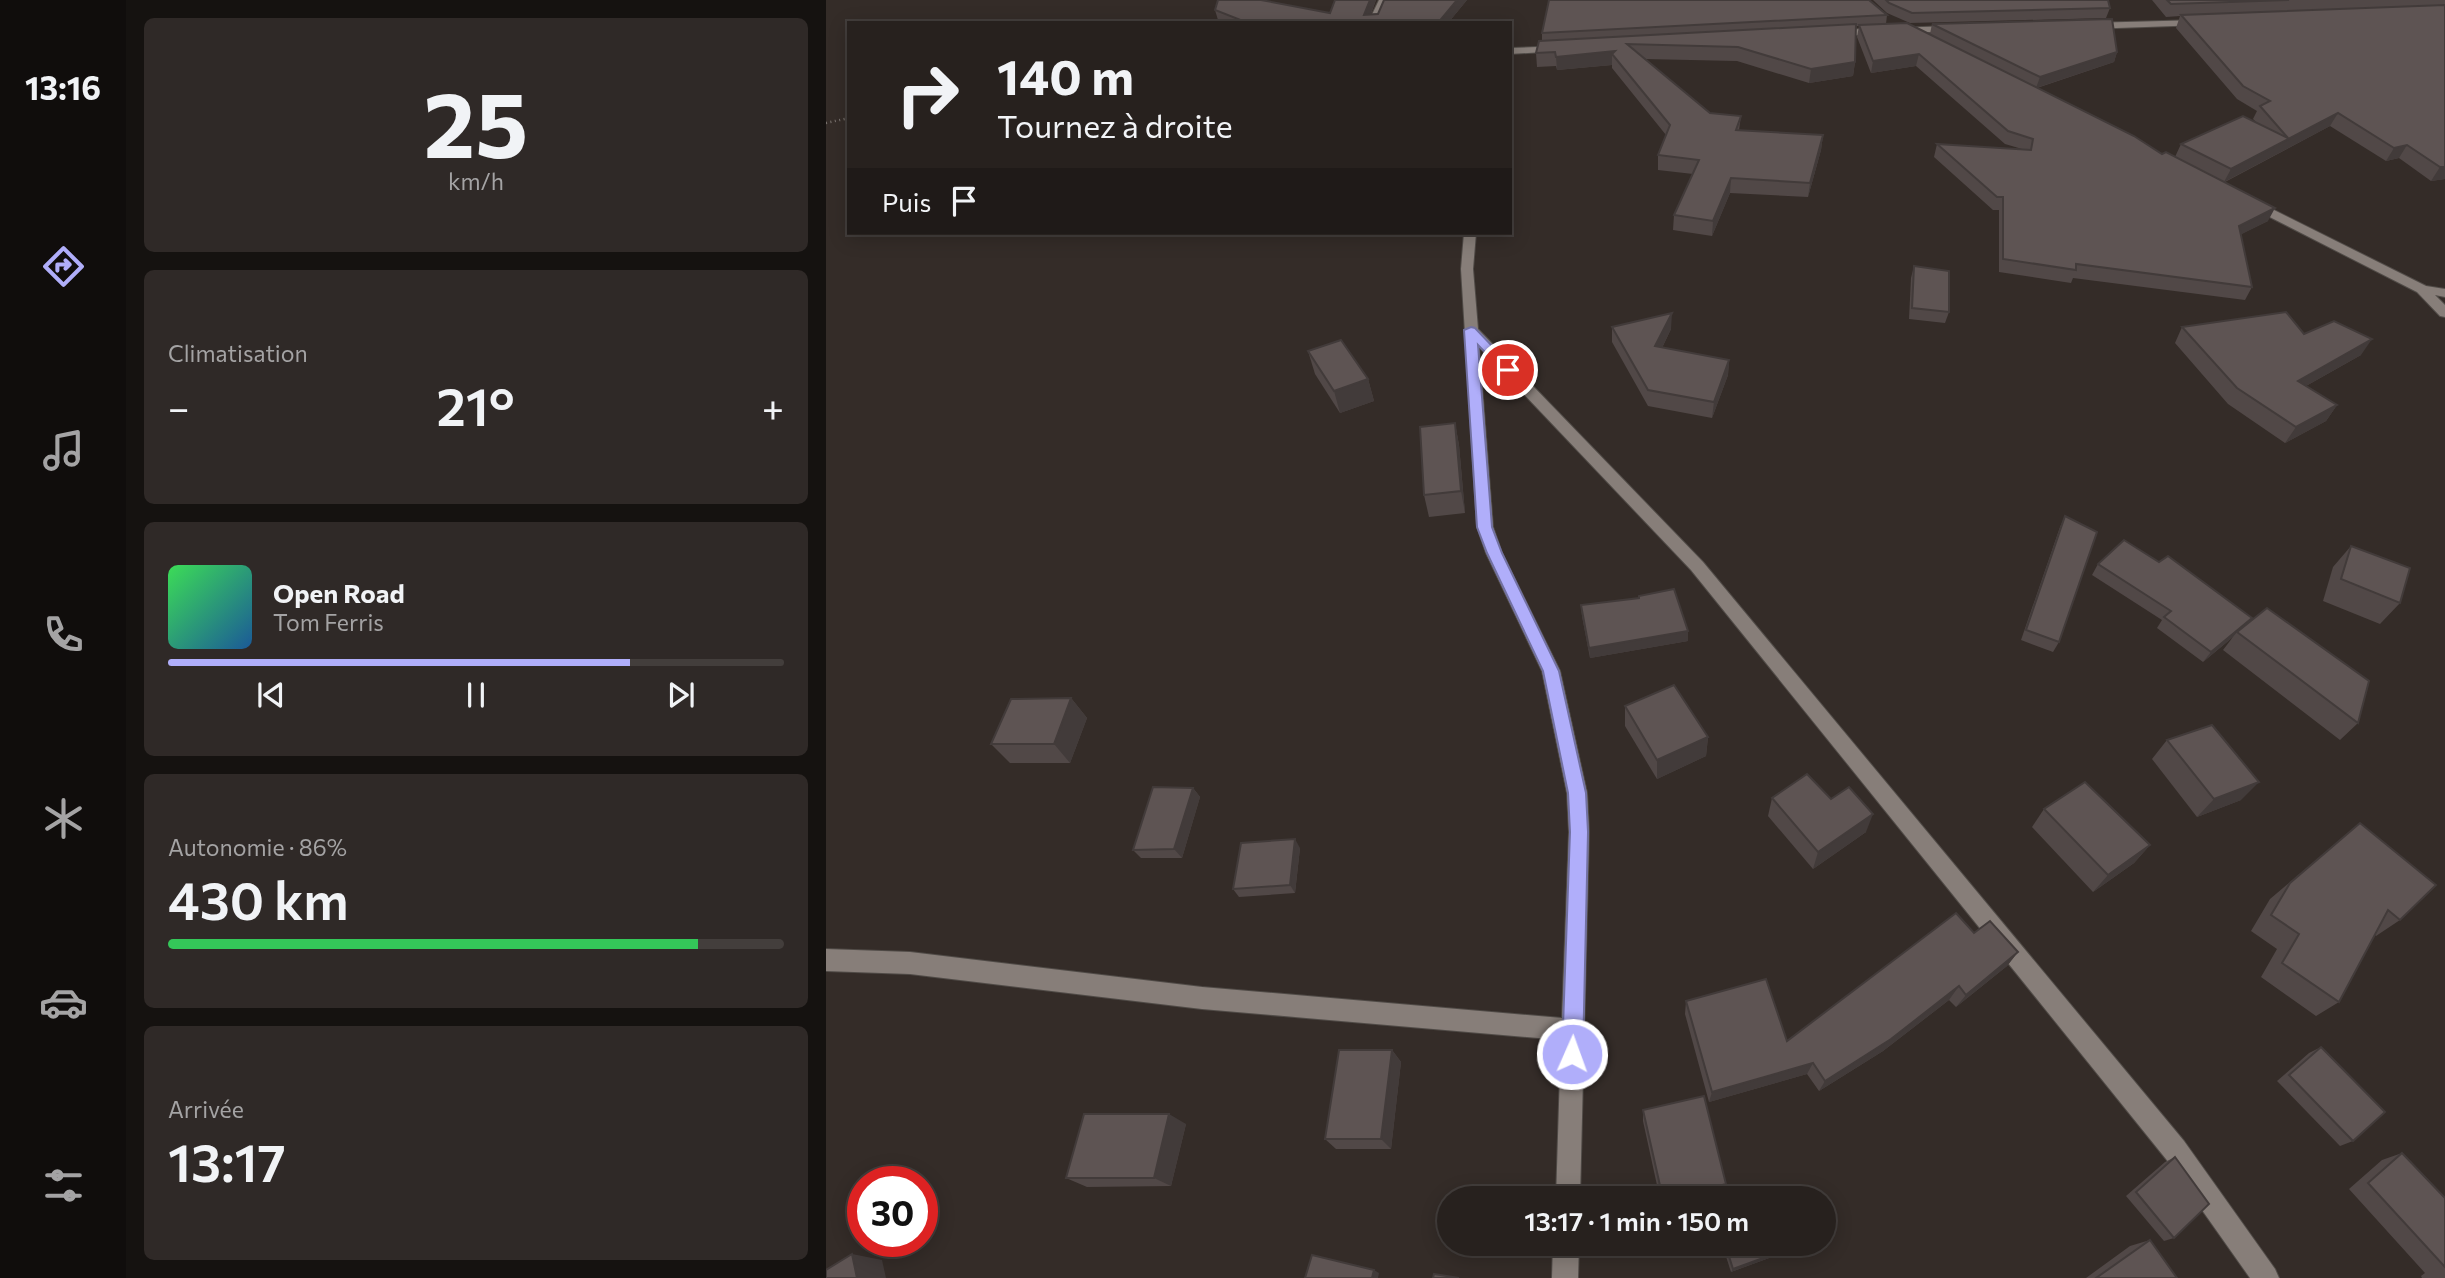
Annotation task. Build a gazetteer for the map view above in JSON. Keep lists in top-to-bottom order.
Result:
{
  "page": {
    "tabs": "13:16",
    "tile": [
      ["25", "km/h"],
      "Climatisation",
      ["Autonomie · 86%", "430 km"],
      ["Arrivée", "13:17"]
    ],
    "turn": ["140 m", "Tournez à droite"],
    "then": "Puis",
    "heat": ["−", "21°", "+"],
    "song": ["Open Road", "Tom Ferris"],
    "limit": "30",
    "trip": "13:17 · 1 min · 150 m"
  }
}
